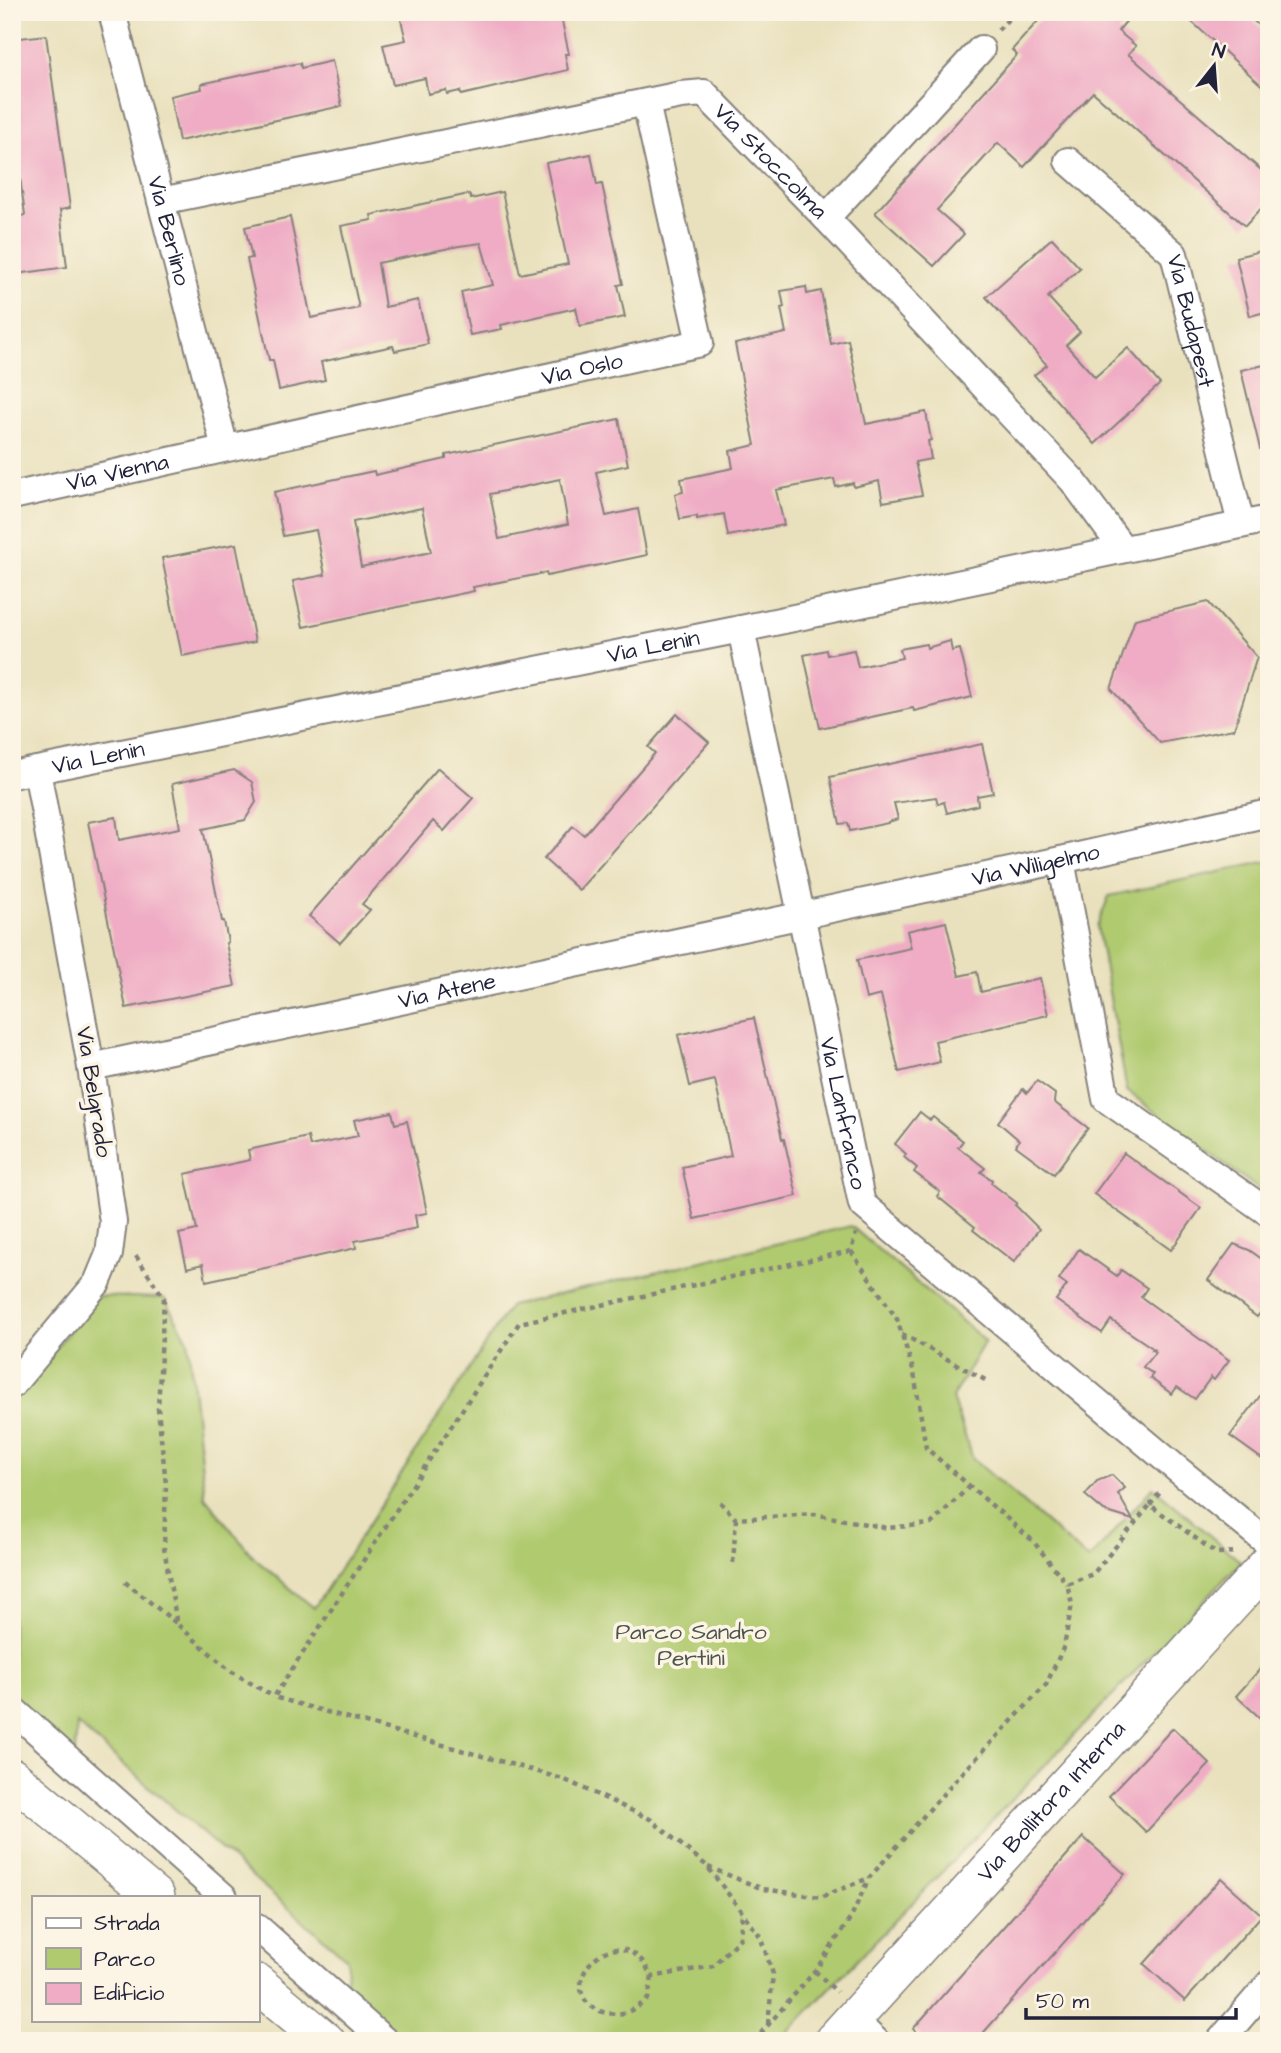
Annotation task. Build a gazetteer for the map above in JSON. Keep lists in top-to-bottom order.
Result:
{
  "streets": {
    "street": [
      "Via Stoccolma",
      "Via Berlino",
      "Via Budapest",
      "Via Oslo",
      "Via Vienna",
      "Via Lenin",
      "Via Wiligelmo",
      "Via Atene",
      "Via Belgrado",
      "Via Lanfranco",
      "Via Bollitora Interna"
    ]
  },
  "crossings": [
    ["Via Stoccolma", "Via Berlino"],
    ["Via Stoccolma", "Via Oslo"],
    ["Via Stoccolma", "Via Lenin"],
    ["Via Berlino", "Via Oslo"],
    ["Via Berlino", "Via Vienna"],
    ["Via Budapest", "Via Lenin"],
    ["Via Oslo", "Via Vienna"],
    ["Via Lenin", "Via Belgrado"],
    ["Via Lenin", "Via Lanfranco"],
    ["Via Wiligelmo", "Via Atene"],
    ["Via Wiligelmo", "Via Lanfranco"],
    ["Via Atene", "Via Belgrado"],
    ["Via Atene", "Via Lanfranco"]
  ],
  "parks": ["Parco Sandro Pertini"],
  "legend": ["Strada", "Parco", "Edificio"],
  "scale_bar": "50 m",
  "north": "top"
}
